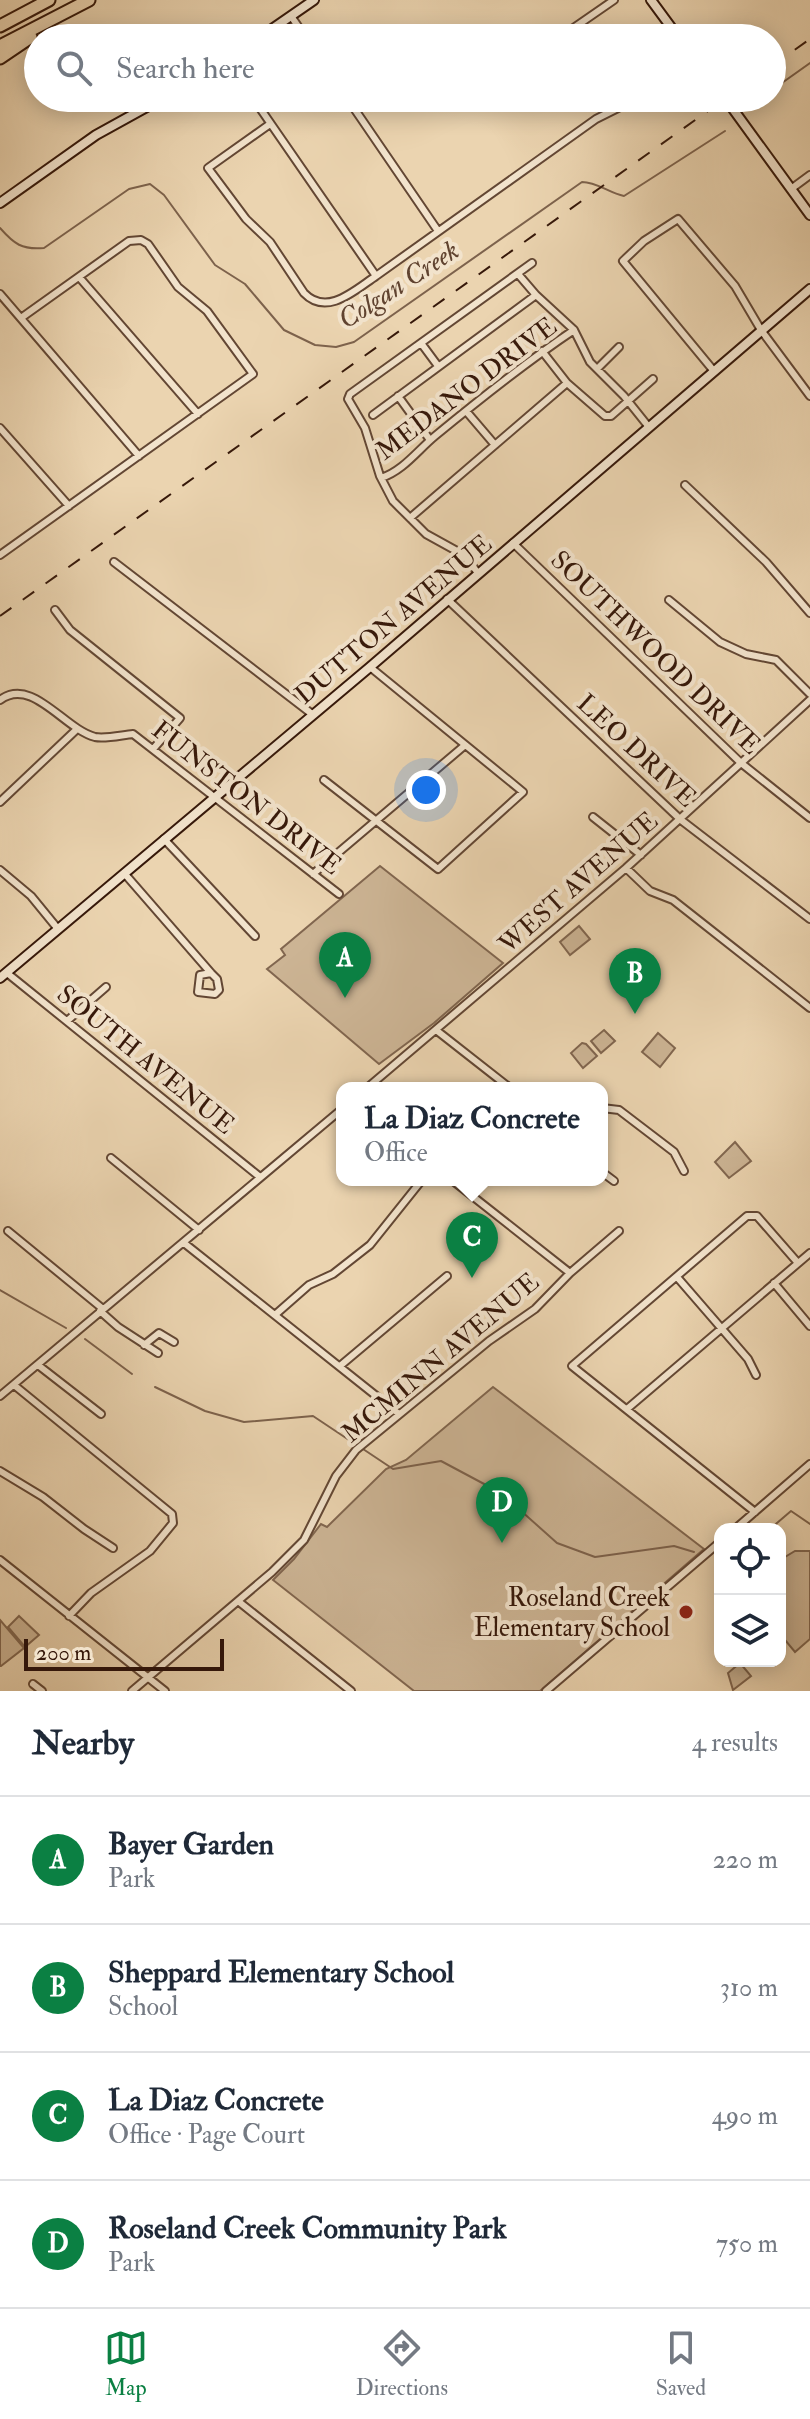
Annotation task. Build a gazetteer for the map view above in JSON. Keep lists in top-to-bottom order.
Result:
{
  "streets": {
    "main road": ["DUTTON AVENUE"],
    "street": [
      "MEDANO DRIVE",
      "SOUTHWOOD DRIVE",
      "LEO DRIVE",
      "FUNSTON DRIVE",
      "WEST AVENUE",
      "SOUTH AVENUE",
      "MCMINN AVENUE"
    ]
  },
  "crossings": [
    ["DUTTON AVENUE", "SOUTHWOOD DRIVE"],
    ["DUTTON AVENUE", "LEO DRIVE"],
    ["DUTTON AVENUE", "FUNSTON DRIVE"],
    ["DUTTON AVENUE", "SOUTH AVENUE"],
    ["SOUTHWOOD DRIVE", "WEST AVENUE"],
    ["LEO DRIVE", "WEST AVENUE"]
  ],
  "water": ["Colgan Creek"],
  "places": ["Roseland Creek Elementary School"],
  "scale_bar": "200 m",
  "page": {
    "search": "Search here",
    "pins": [
      "A",
      "B",
      "C",
      "D"
    ],
    "popup": ["La Diaz Concrete", "Office"],
    "scale": "200 m",
    "heading": ["Nearby", "4 results"],
    "list": [
      {
        "mark": "A",
        "name": "Bayer Garden",
        "note": "Park",
        "value": "220 m"
      },
      {
        "mark": "B",
        "name": "Sheppard Elementary School",
        "note": "School",
        "value": "310 m"
      },
      {
        "mark": "C",
        "name": "La Diaz Concrete",
        "note": "Office · Page Court",
        "value": "490 m"
      },
      {
        "mark": "D",
        "name": "Roseland Creek Community Park",
        "note": "Park",
        "value": "750 m"
      }
    ],
    "nav": ["Map", "Directions", "Saved"]
  }
}
